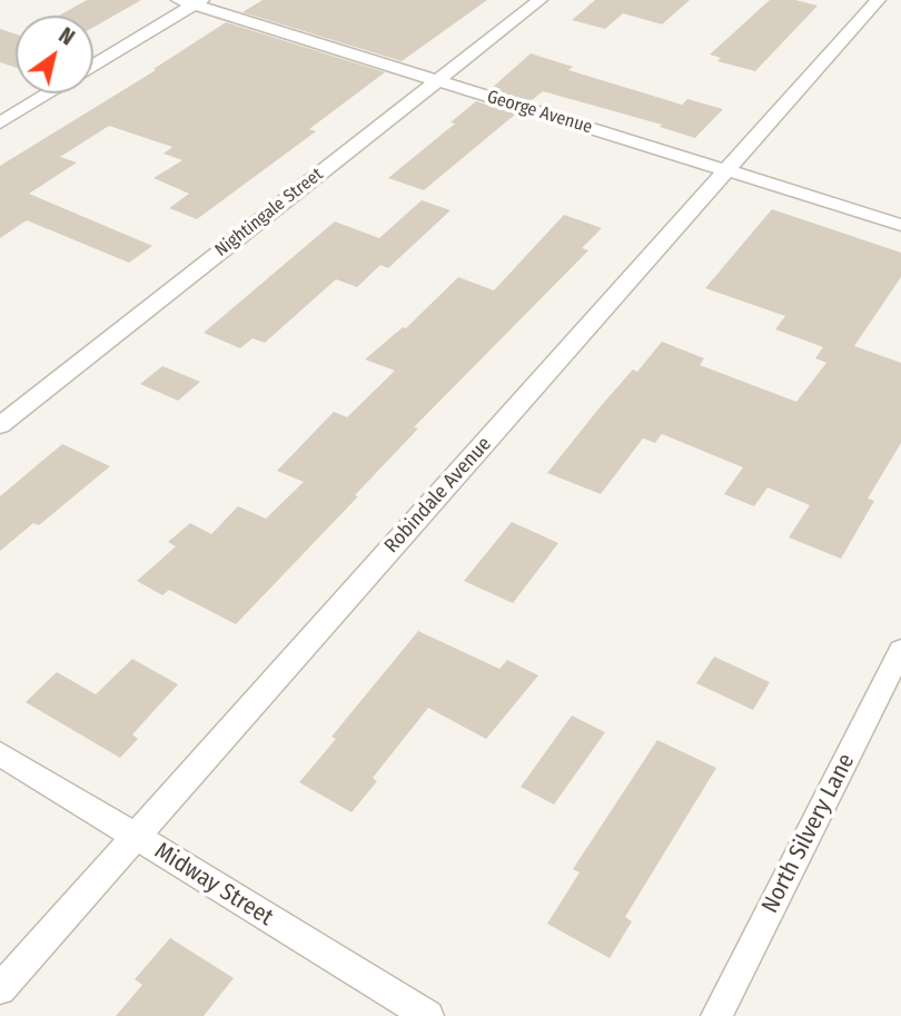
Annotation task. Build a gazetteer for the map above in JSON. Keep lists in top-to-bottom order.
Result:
{
  "streets": {
    "street": [
      "George Avenue",
      "Nightingale Street",
      "Robindale Avenue",
      "North Silvery Lane",
      "Midway Street"
    ]
  },
  "crossings": [
    ["George Avenue", "Nightingale Street"],
    ["George Avenue", "Robindale Avenue"],
    ["Robindale Avenue", "Midway Street"]
  ],
  "north": "top right"
}
